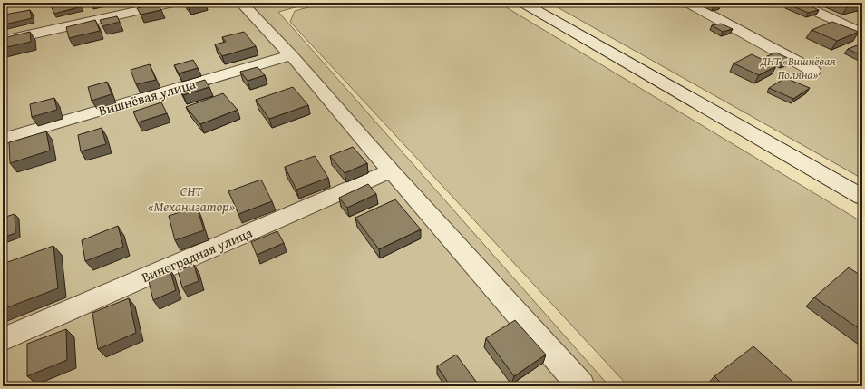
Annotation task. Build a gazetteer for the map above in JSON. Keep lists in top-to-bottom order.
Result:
{
  "streets": {
    "street": ["Вишнёвая улица", "Виноградная улица"]
  },
  "parks": ["ДНТ «Вишнёвая Поляна»", "СНТ «Механизатор»"]
}
